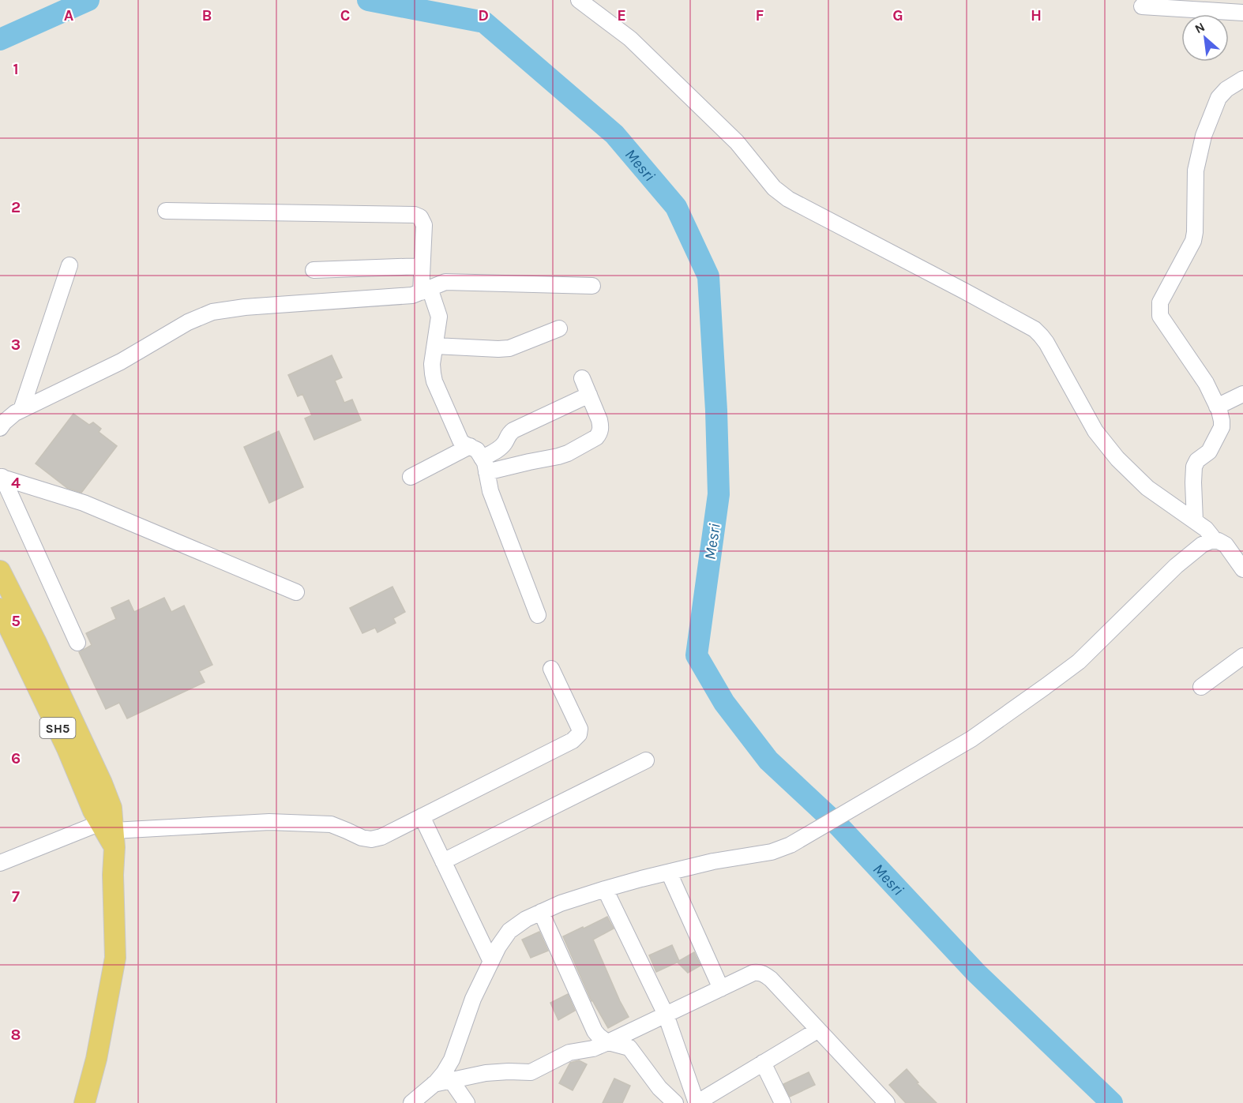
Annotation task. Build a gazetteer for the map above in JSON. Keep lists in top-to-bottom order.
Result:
{
  "streets": {
    "main road": ["SH5"]
  },
  "water": ["Mesri"],
  "north": "top left",
  "grid": {
    "columns": [
      "A",
      "B",
      "C",
      "D",
      "E",
      "F",
      "G",
      "H"
    ],
    "rows": [
      "1",
      "2",
      "3",
      "4",
      "5",
      "6",
      "7",
      "8"
    ]
  }
}
